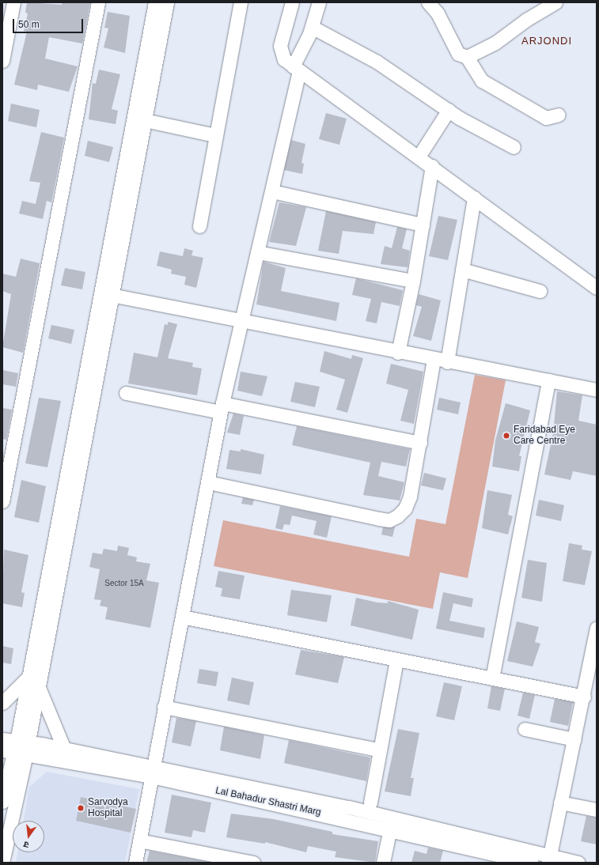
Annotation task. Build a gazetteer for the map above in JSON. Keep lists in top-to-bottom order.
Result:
{
  "districts": ["ARJONDI"],
  "places": ["Faridabad Eye Care Centre", "Sarvodya Hospital"],
  "house_numbers": ["Sector 15A"],
  "scale_bar": "50 m",
  "north": "bottom"
}
